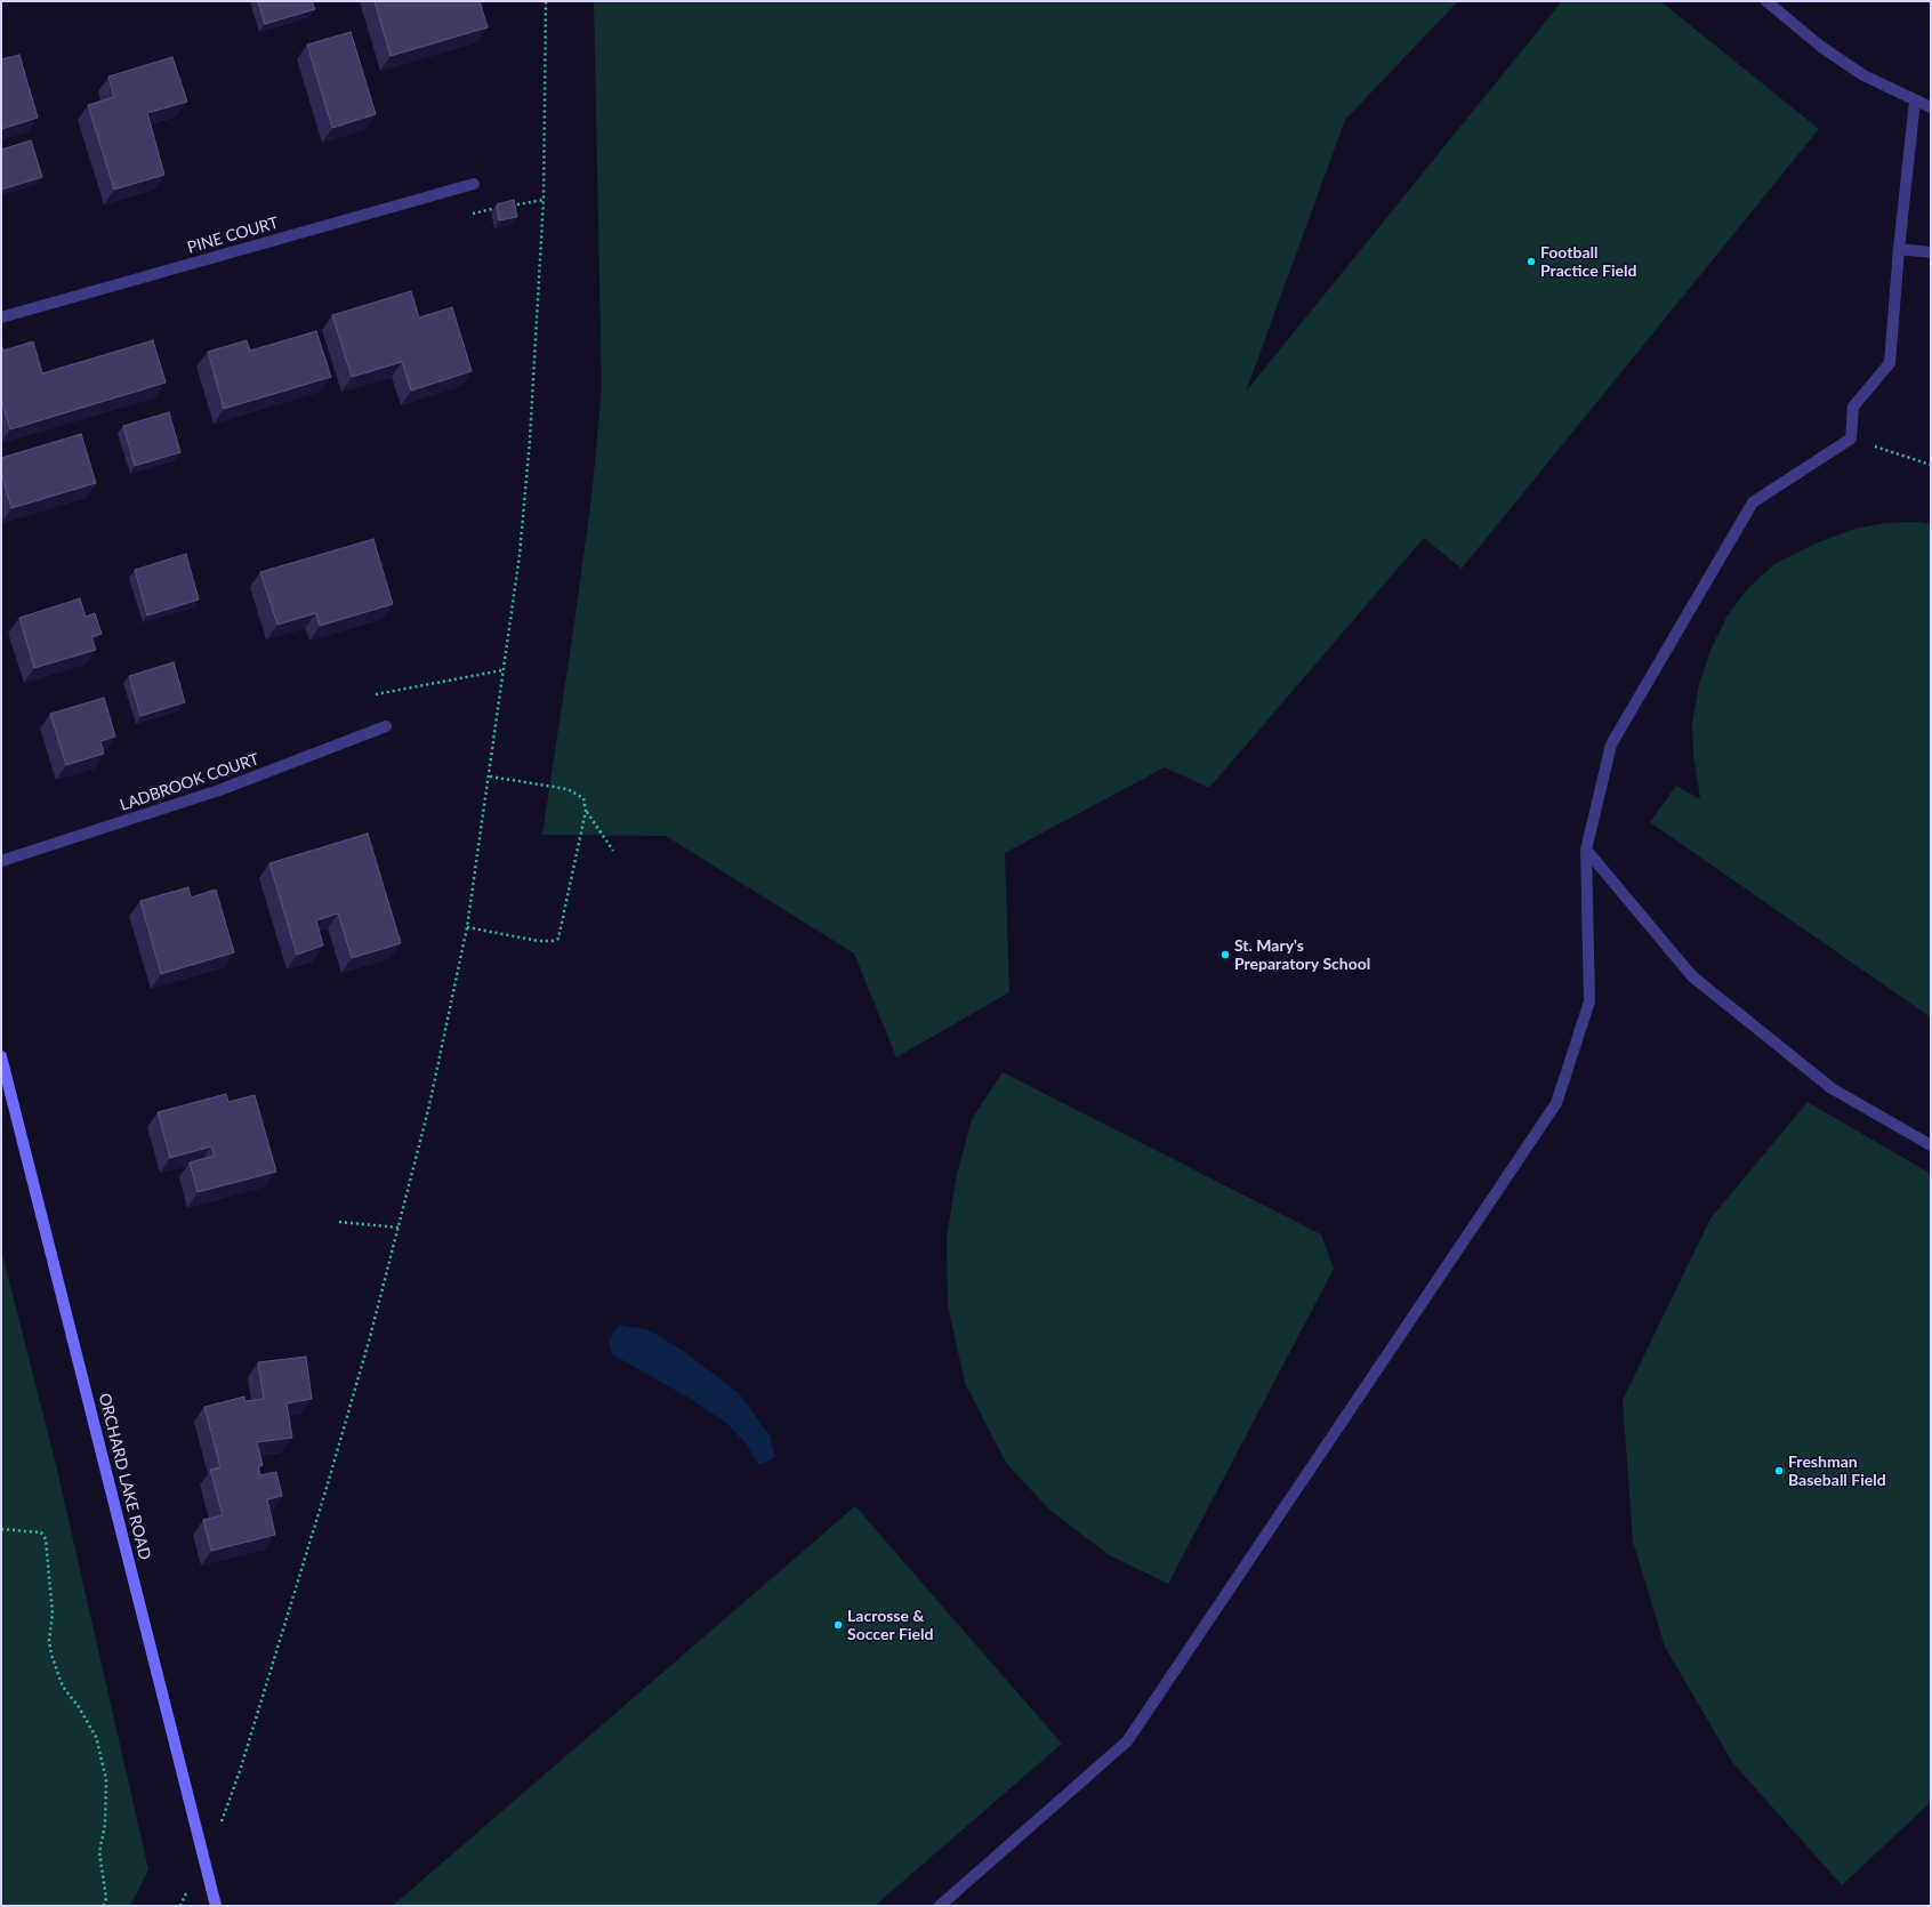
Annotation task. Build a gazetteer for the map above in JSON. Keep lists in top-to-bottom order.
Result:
{
  "streets": {
    "main road": ["ORCHARD LAKE ROAD"],
    "street": ["PINE COURT", "LADBROOK COURT"]
  },
  "places": [
    "Football Practice Field",
    "St. Mary's Preparatory School",
    "Freshman Baseball Field",
    "Lacrosse & Soccer Field"
  ]
}
